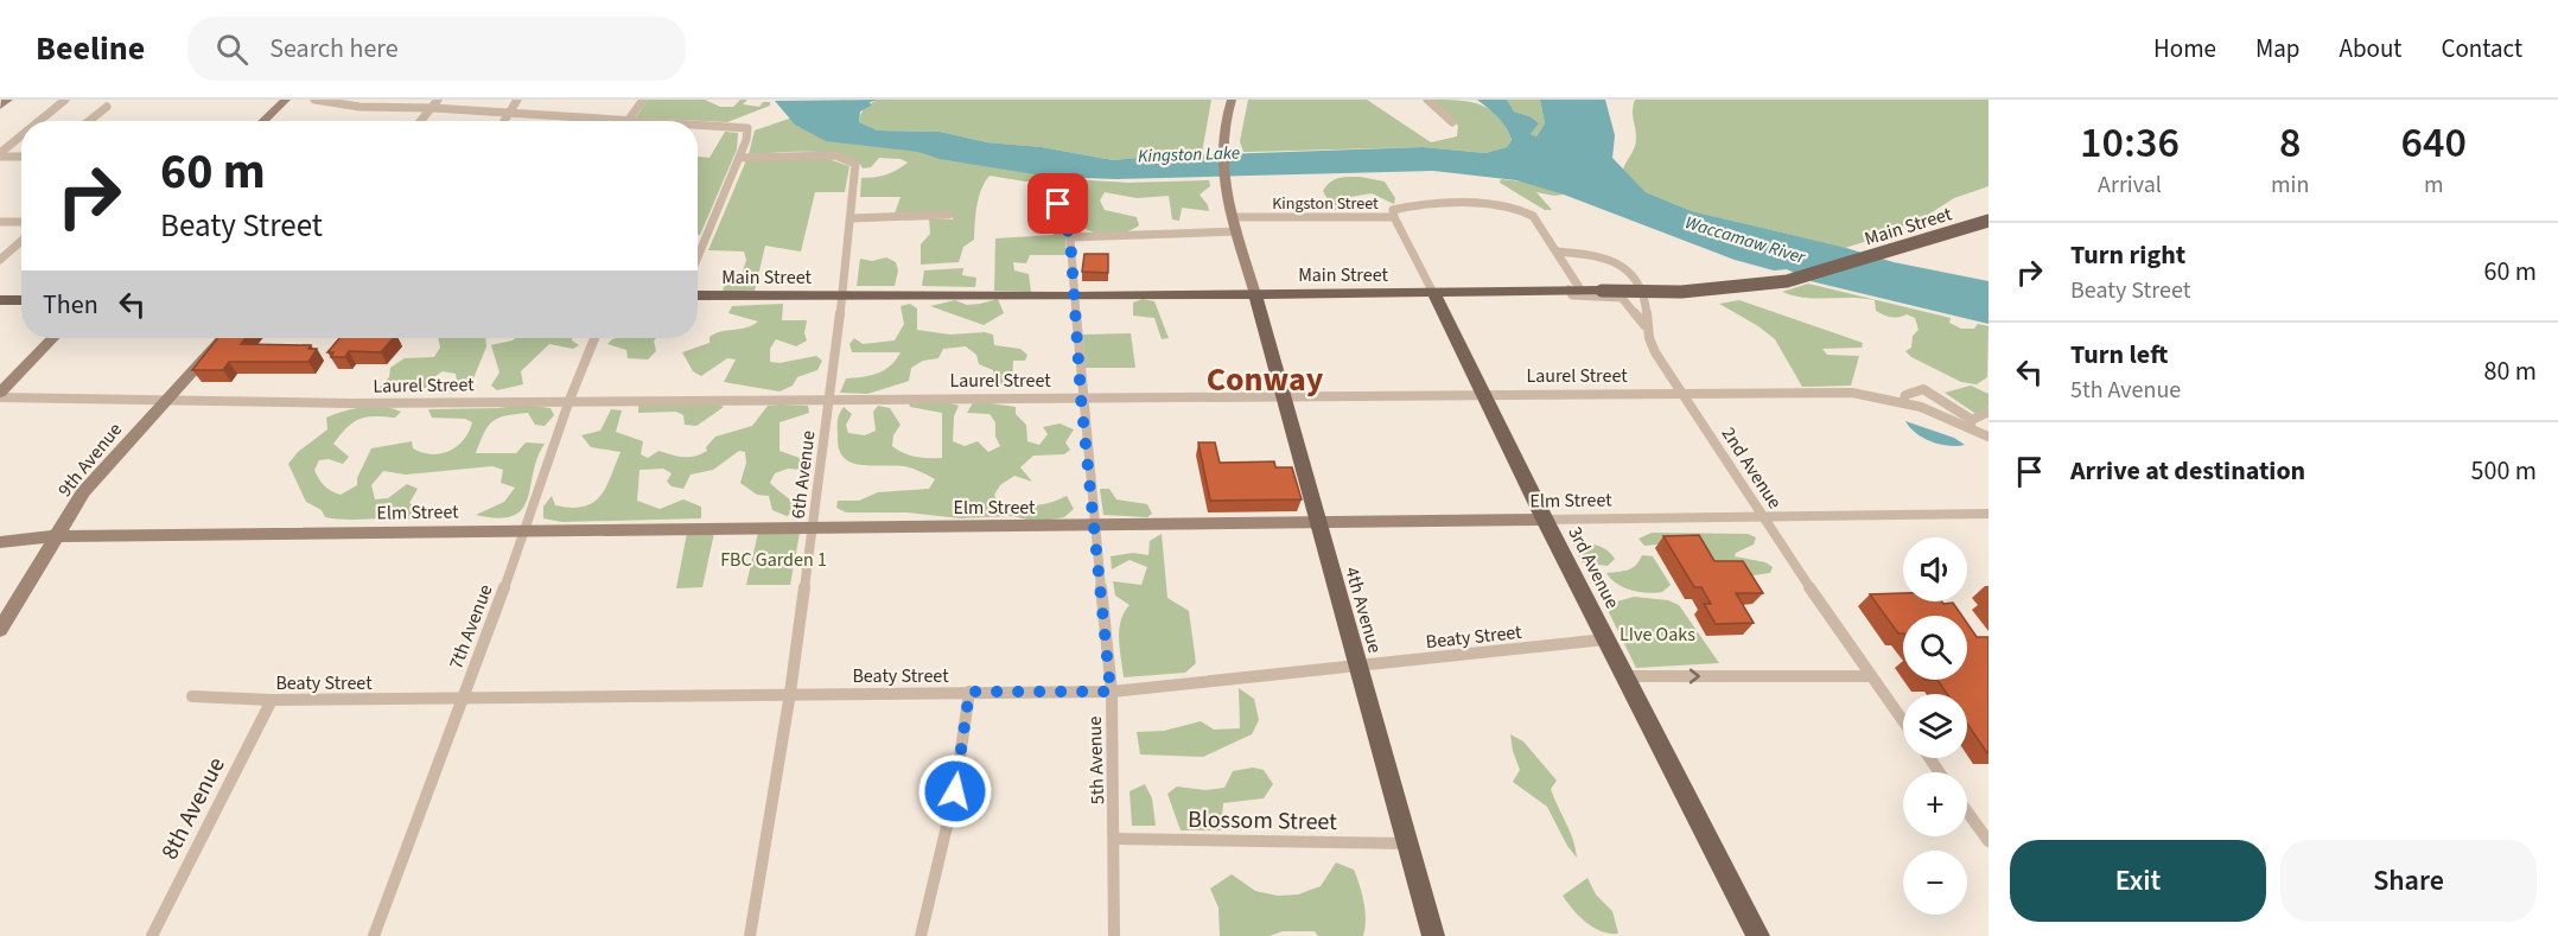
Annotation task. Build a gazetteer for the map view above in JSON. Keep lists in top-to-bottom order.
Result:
{
  "streets": {
    "main road": ["Main Street", "3rd Avenue", "4th Avenue"],
    "street": [
      "Kingston Street",
      "Laurel Street",
      "9th Avenue",
      "2nd Avenue",
      "6th Avenue",
      "Elm Street",
      "7th Avenue",
      "Beaty Street",
      "5th Avenue",
      "8th Avenue",
      "Blossom Street"
    ]
  },
  "crossings": [
    ["Kingston Street", "2nd Avenue"],
    ["Kingston Street", "3rd Avenue"],
    ["Main Street", "6th Avenue"],
    ["Main Street", "3rd Avenue"],
    ["Main Street", "4th Avenue"],
    ["Main Street", "5th Avenue"],
    ["Laurel Street", "9th Avenue"],
    ["Laurel Street", "2nd Avenue"],
    ["Laurel Street", "6th Avenue"],
    ["Laurel Street", "3rd Avenue"],
    ["Laurel Street", "4th Avenue"],
    ["Laurel Street", "7th Avenue"],
    ["Laurel Street", "5th Avenue"],
    ["9th Avenue", "Elm Street"],
    ["2nd Avenue", "Elm Street"],
    ["6th Avenue", "Elm Street"],
    ["6th Avenue", "Beaty Street"],
    ["Elm Street", "3rd Avenue"],
    ["Elm Street", "4th Avenue"],
    ["Elm Street", "7th Avenue"],
    ["Elm Street", "5th Avenue"],
    ["3rd Avenue", "Beaty Street"],
    ["4th Avenue", "Beaty Street"],
    ["4th Avenue", "Blossom Street"],
    ["7th Avenue", "Beaty Street"],
    ["Beaty Street", "5th Avenue"],
    ["Beaty Street", "8th Avenue"],
    ["5th Avenue", "Blossom Street"]
  ],
  "districts": ["Conway"],
  "water": ["Kingston Lake", "Waccamaw River"],
  "parks": ["FBC Garden 1", "LIve Oaks"],
  "page": {
    "header": "Beeline",
    "search": "Search here",
    "nav": [
      "Home",
      "Map",
      "About",
      "Contact"
    ],
    "eta": [
      "10:36",
      "Arrival",
      "8",
      "min",
      "640",
      "m"
    ],
    "turn": ["60 m", "Beaty Street"],
    "list": [
      {
        "name": "Turn right",
        "note": "Beaty Street",
        "value": "60 m"
      },
      {
        "name": "Turn left",
        "note": "5th Avenue",
        "value": "80 m"
      },
      {
        "name": "Arrive at destination",
        "value": "500 m"
      }
    ],
    "then": "Then",
    "map_buttons": ["+", "−"],
    "buttons": ["Exit", "Share"]
  }
}
